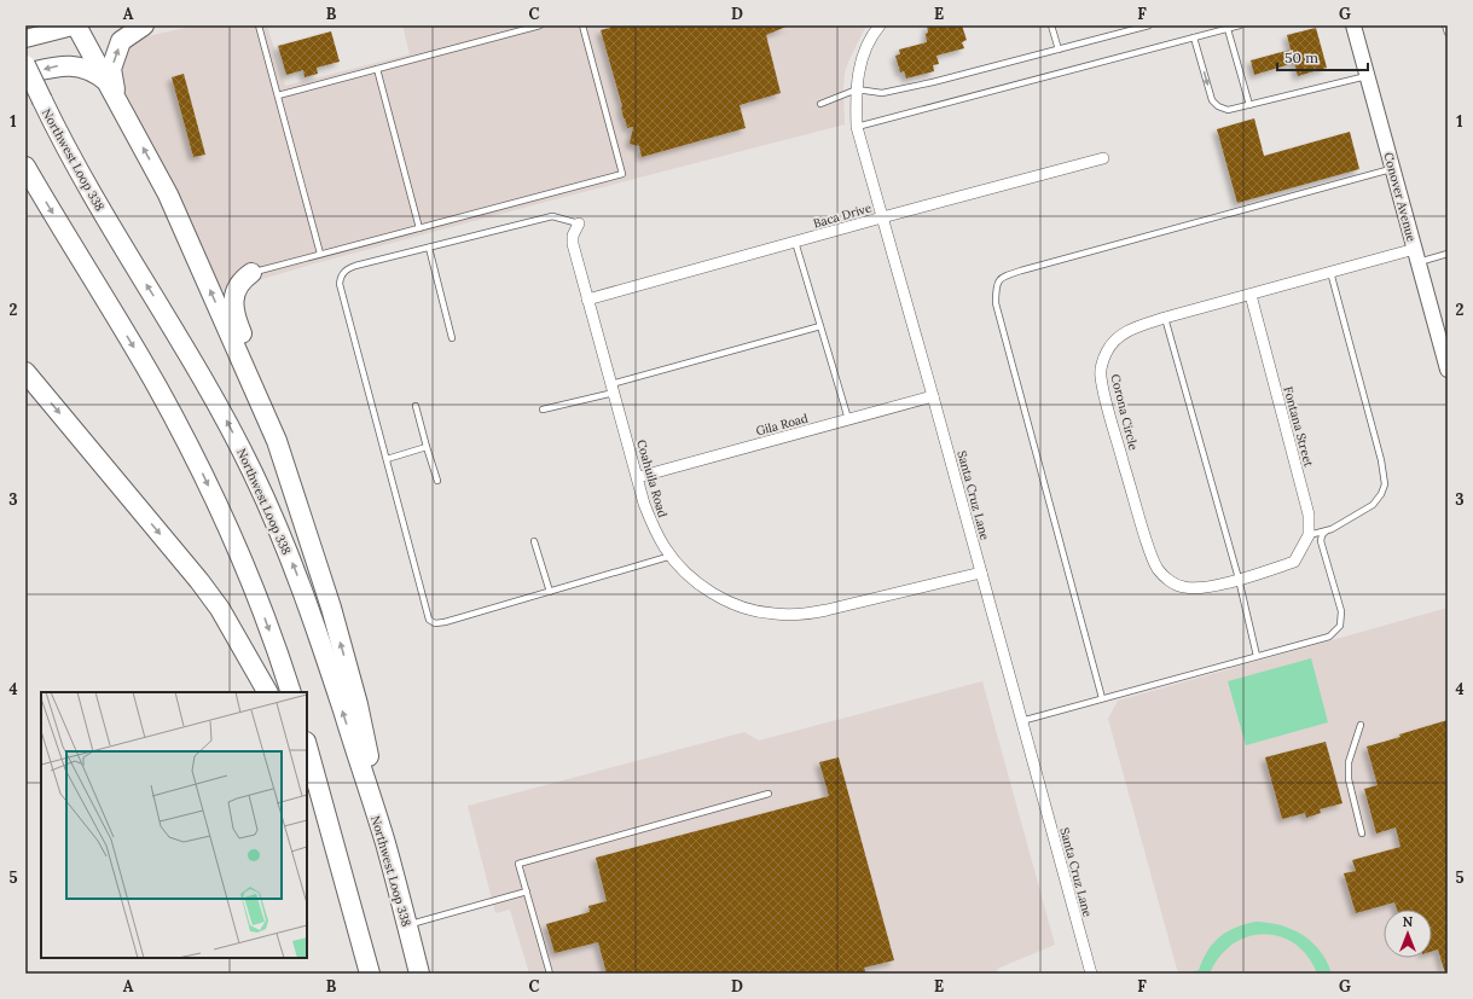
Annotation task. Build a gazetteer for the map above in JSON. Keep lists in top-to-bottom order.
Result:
{
  "streets": {
    "highway": ["Northwest Loop 338"],
    "street": [
      "Conover Avenue",
      "Baca Drive",
      "Corona Circle",
      "Gila Road",
      "Fontana Street",
      "Coahuila Road",
      "Santa Cruz Lane"
    ]
  },
  "crossings": [
    ["Conover Avenue", "Corona Circle"],
    ["Baca Drive", "Coahuila Road"],
    ["Baca Drive", "Santa Cruz Lane"],
    ["Corona Circle", "Fontana Street"],
    ["Gila Road", "Coahuila Road"],
    ["Gila Road", "Santa Cruz Lane"],
    ["Coahuila Road", "Santa Cruz Lane"]
  ],
  "scale_bar": "50 m",
  "north": "top",
  "grid": {
    "columns": [
      "A",
      "B",
      "C",
      "D",
      "E",
      "F",
      "G"
    ],
    "rows": [
      "1",
      "2",
      "3",
      "4",
      "5"
    ]
  }
}
